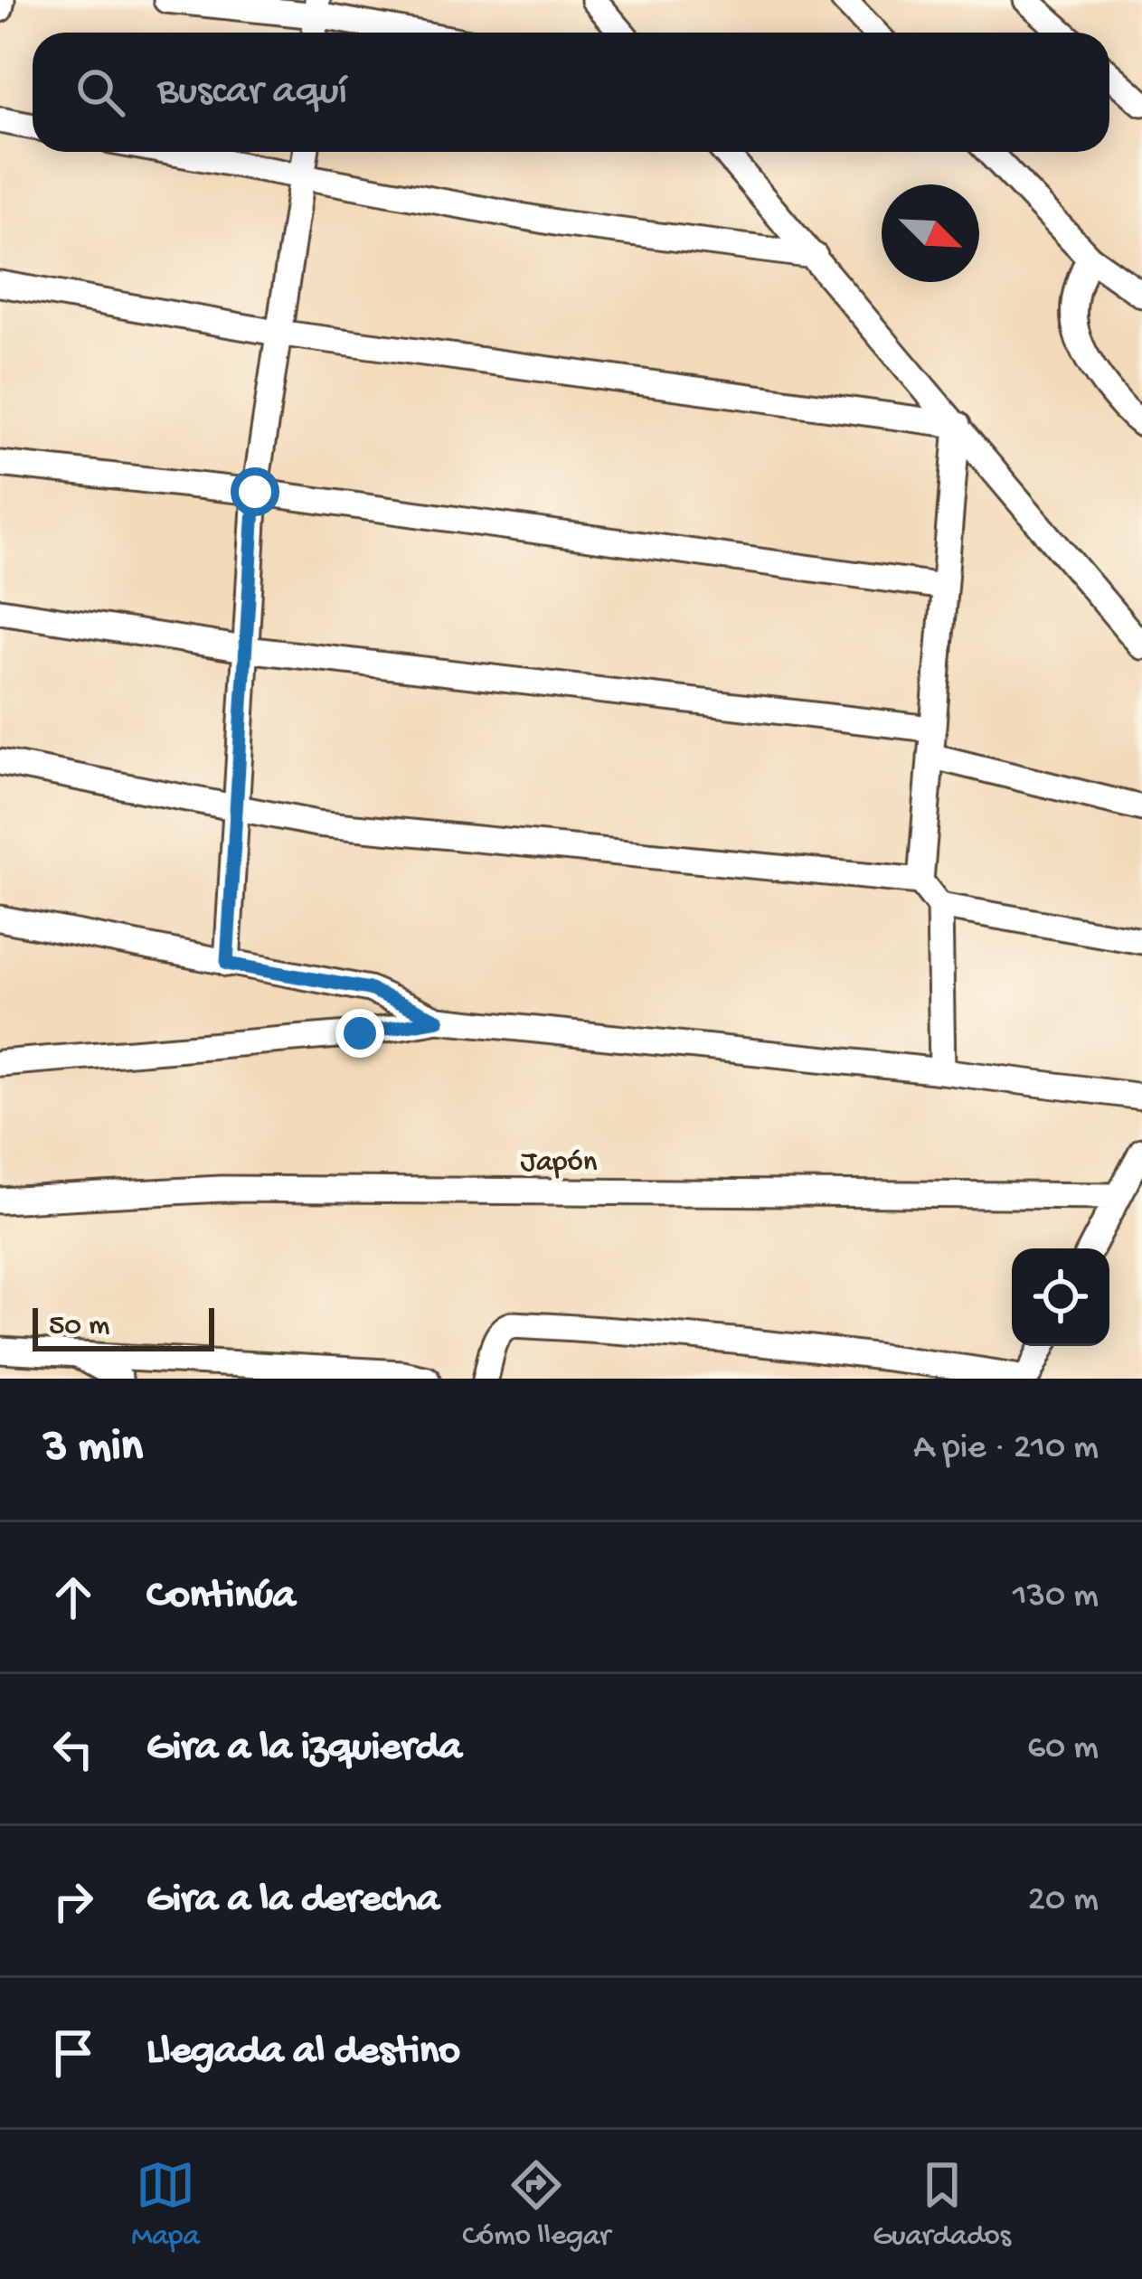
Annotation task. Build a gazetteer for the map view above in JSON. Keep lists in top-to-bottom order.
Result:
{
  "streets": {
    "street": ["Japón"]
  },
  "scale_bar": "50 m",
  "north": "bottom right",
  "page": {
    "search": "Buscar aquí",
    "scale": "50 m",
    "heading": ["3 min", "A pie · 210 m"],
    "list": [
      ["Continúa", "130 m"],
      ["Gira a la izquierda", "60 m"],
      ["Gira a la derecha", "20 m"],
      "Llegada al destino"
    ],
    "nav": ["Mapa", "Cómo llegar", "Guardados"]
  }
}
